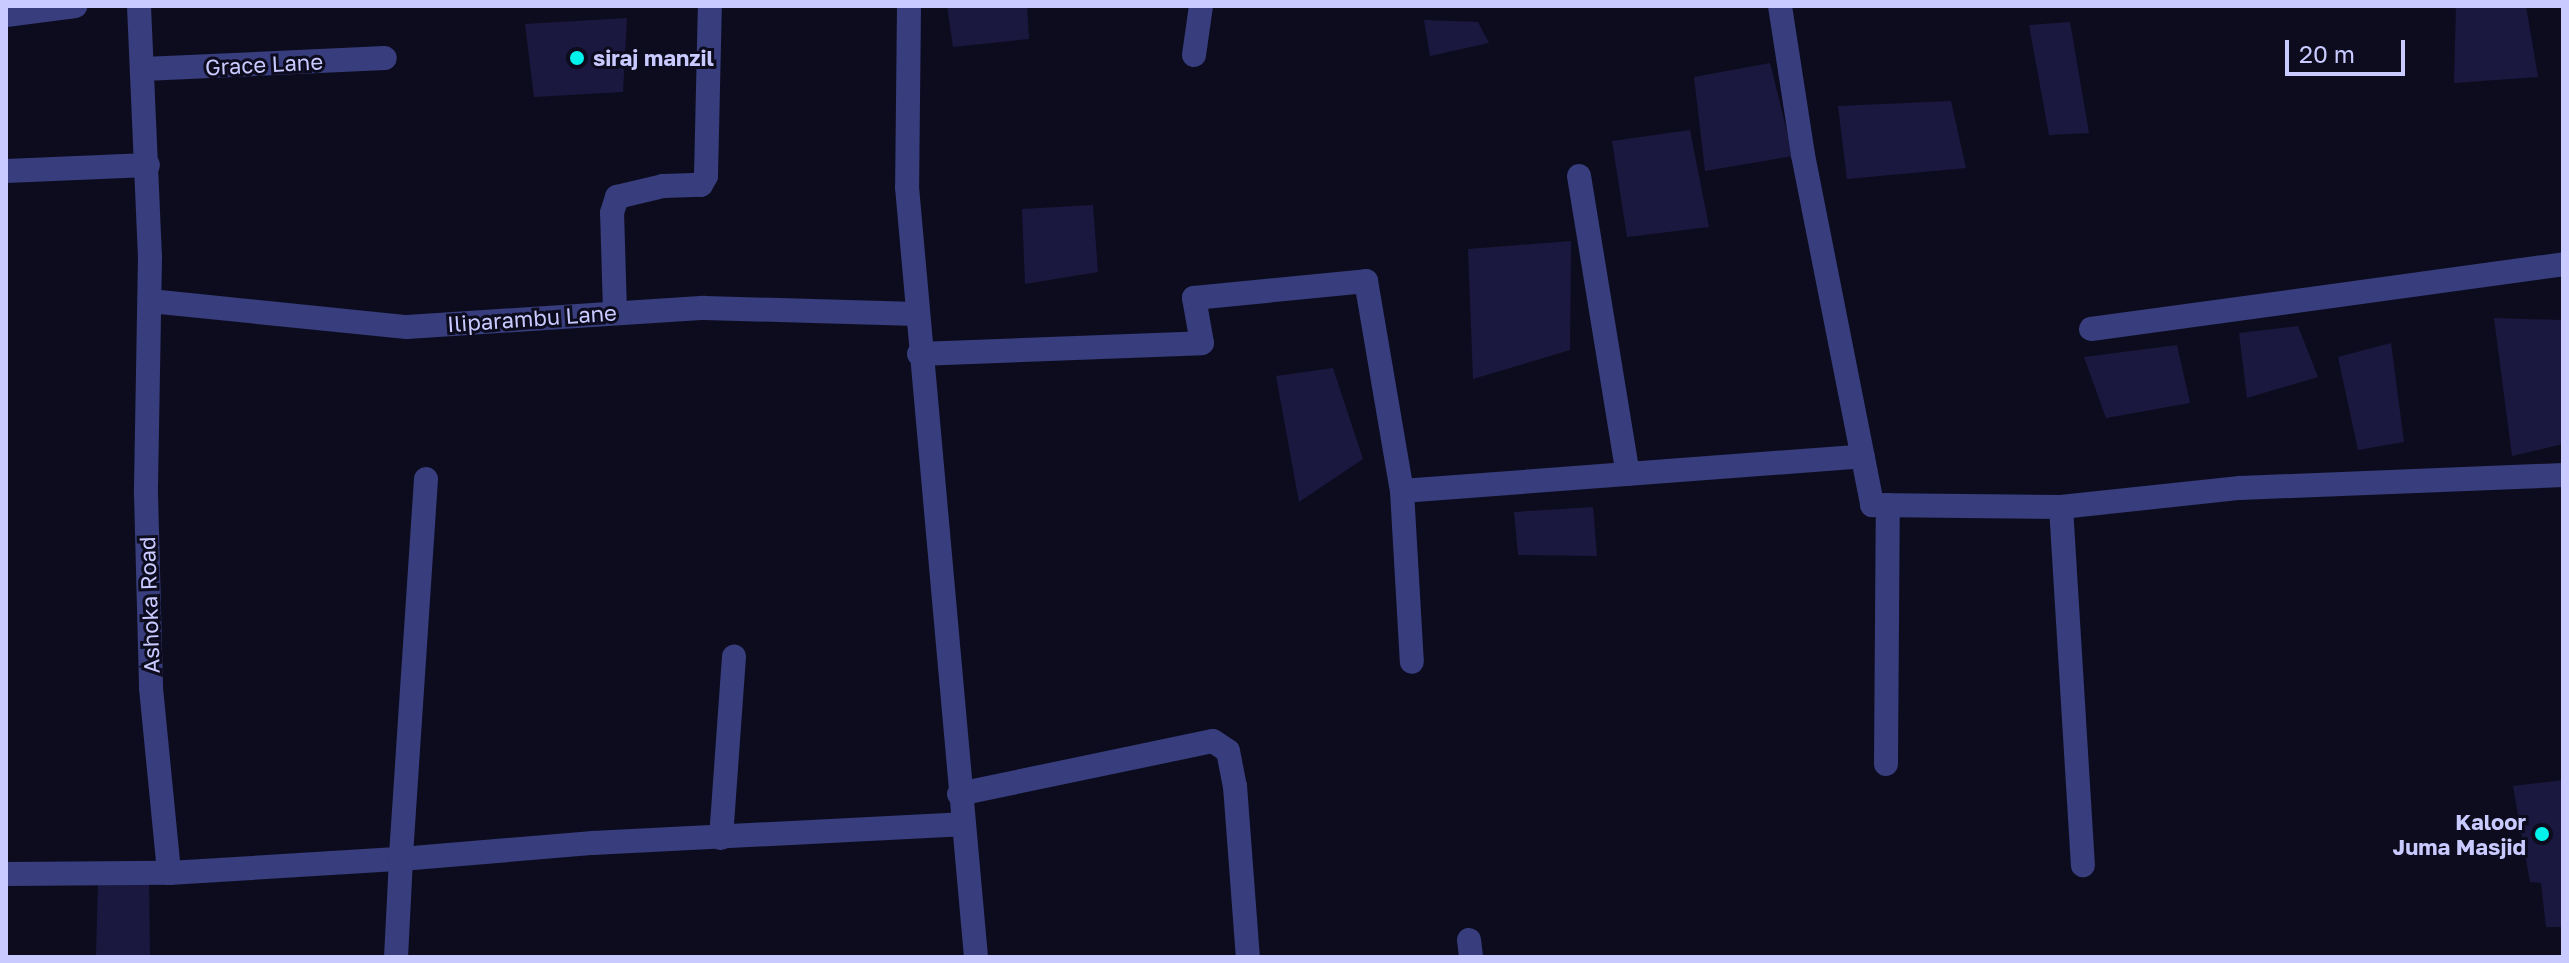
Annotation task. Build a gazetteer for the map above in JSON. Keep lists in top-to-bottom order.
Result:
{
  "streets": {
    "street": ["Grace Lane", "Iliparambu Lane", "Ashoka Road"]
  },
  "crossings": [
    ["Grace Lane", "Ashoka Road"],
    ["Iliparambu Lane", "Ashoka Road"]
  ],
  "places": ["siraj manzil", "Kaloor Juma Masjid"],
  "scale_bar": "20 m"
}
